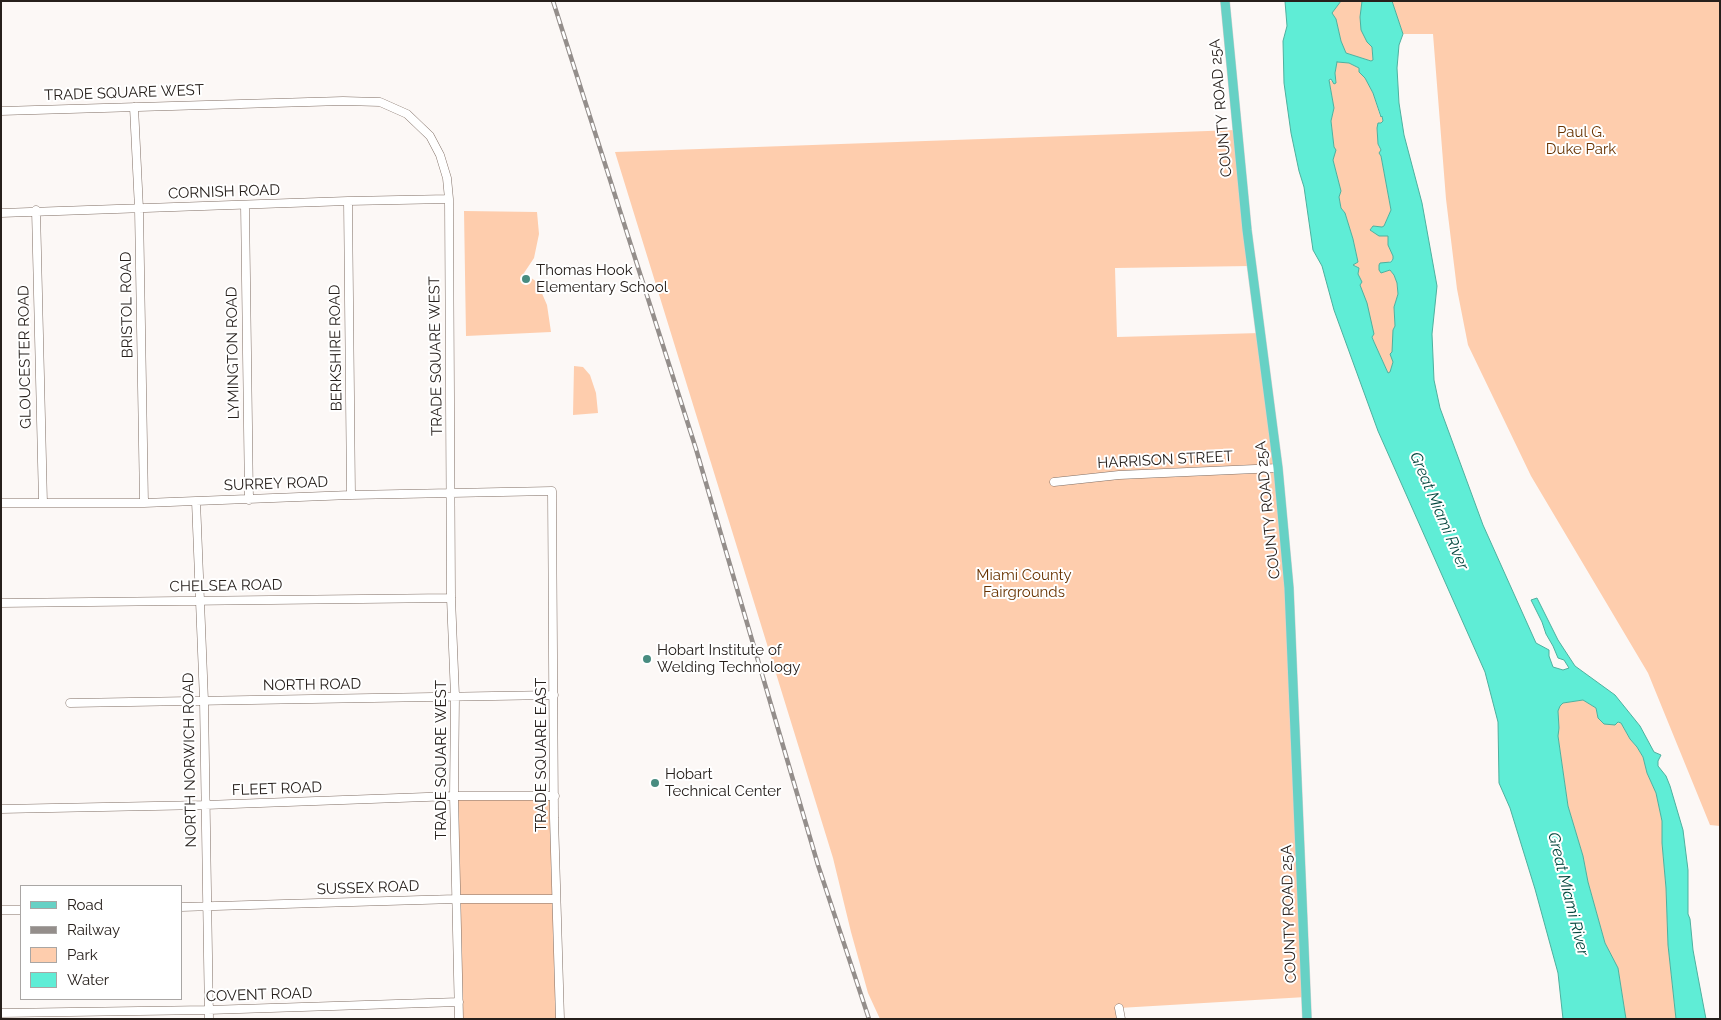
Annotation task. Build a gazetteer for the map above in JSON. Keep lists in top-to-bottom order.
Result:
{
  "streets": {
    "main road": ["COUNTY ROAD 25A"],
    "street": [
      "TRADE SQUARE WEST",
      "CORNISH ROAD",
      "BRISTOL ROAD",
      "BERKSHIRE ROAD",
      "LYMINGTON ROAD",
      "GLOUCESTER ROAD",
      "HARRISON STREET",
      "SURREY ROAD",
      "CHELSEA ROAD",
      "NORTH ROAD",
      "TRADE SQUARE EAST",
      "NORTH NORWICH ROAD",
      "FLEET ROAD",
      "SUSSEX ROAD",
      "COVENT ROAD"
    ]
  },
  "crossings": [
    ["TRADE SQUARE WEST", "CORNISH ROAD"],
    ["TRADE SQUARE WEST", "BRISTOL ROAD"],
    ["TRADE SQUARE WEST", "SURREY ROAD"],
    ["TRADE SQUARE WEST", "CHELSEA ROAD"],
    ["TRADE SQUARE WEST", "NORTH ROAD"],
    ["TRADE SQUARE WEST", "FLEET ROAD"],
    ["TRADE SQUARE WEST", "SUSSEX ROAD"],
    ["TRADE SQUARE WEST", "COVENT ROAD"],
    ["COUNTY ROAD 25A", "HARRISON STREET"],
    ["CORNISH ROAD", "BRISTOL ROAD"],
    ["CORNISH ROAD", "BERKSHIRE ROAD"],
    ["CORNISH ROAD", "LYMINGTON ROAD"],
    ["CORNISH ROAD", "GLOUCESTER ROAD"],
    ["BRISTOL ROAD", "SURREY ROAD"],
    ["BERKSHIRE ROAD", "SURREY ROAD"],
    ["LYMINGTON ROAD", "SURREY ROAD"],
    ["GLOUCESTER ROAD", "SURREY ROAD"],
    ["SURREY ROAD", "TRADE SQUARE EAST"],
    ["SURREY ROAD", "NORTH NORWICH ROAD"],
    ["CHELSEA ROAD", "NORTH NORWICH ROAD"],
    ["NORTH ROAD", "TRADE SQUARE EAST"],
    ["NORTH ROAD", "NORTH NORWICH ROAD"],
    ["TRADE SQUARE EAST", "FLEET ROAD"],
    ["TRADE SQUARE EAST", "SUSSEX ROAD"],
    ["NORTH NORWICH ROAD", "FLEET ROAD"],
    ["NORTH NORWICH ROAD", "SUSSEX ROAD"],
    ["NORTH NORWICH ROAD", "COVENT ROAD"]
  ],
  "water": ["Great Miami River"],
  "parks": ["Paul G. Duke Park", "Miami County Fairgrounds"],
  "places": ["Thomas Hook Elementary School", "Hobart Institute of Welding Technology", "Hobart Technical Center"],
  "legend": [
    "Road",
    "Railway",
    "Park",
    "Water"
  ]
}
